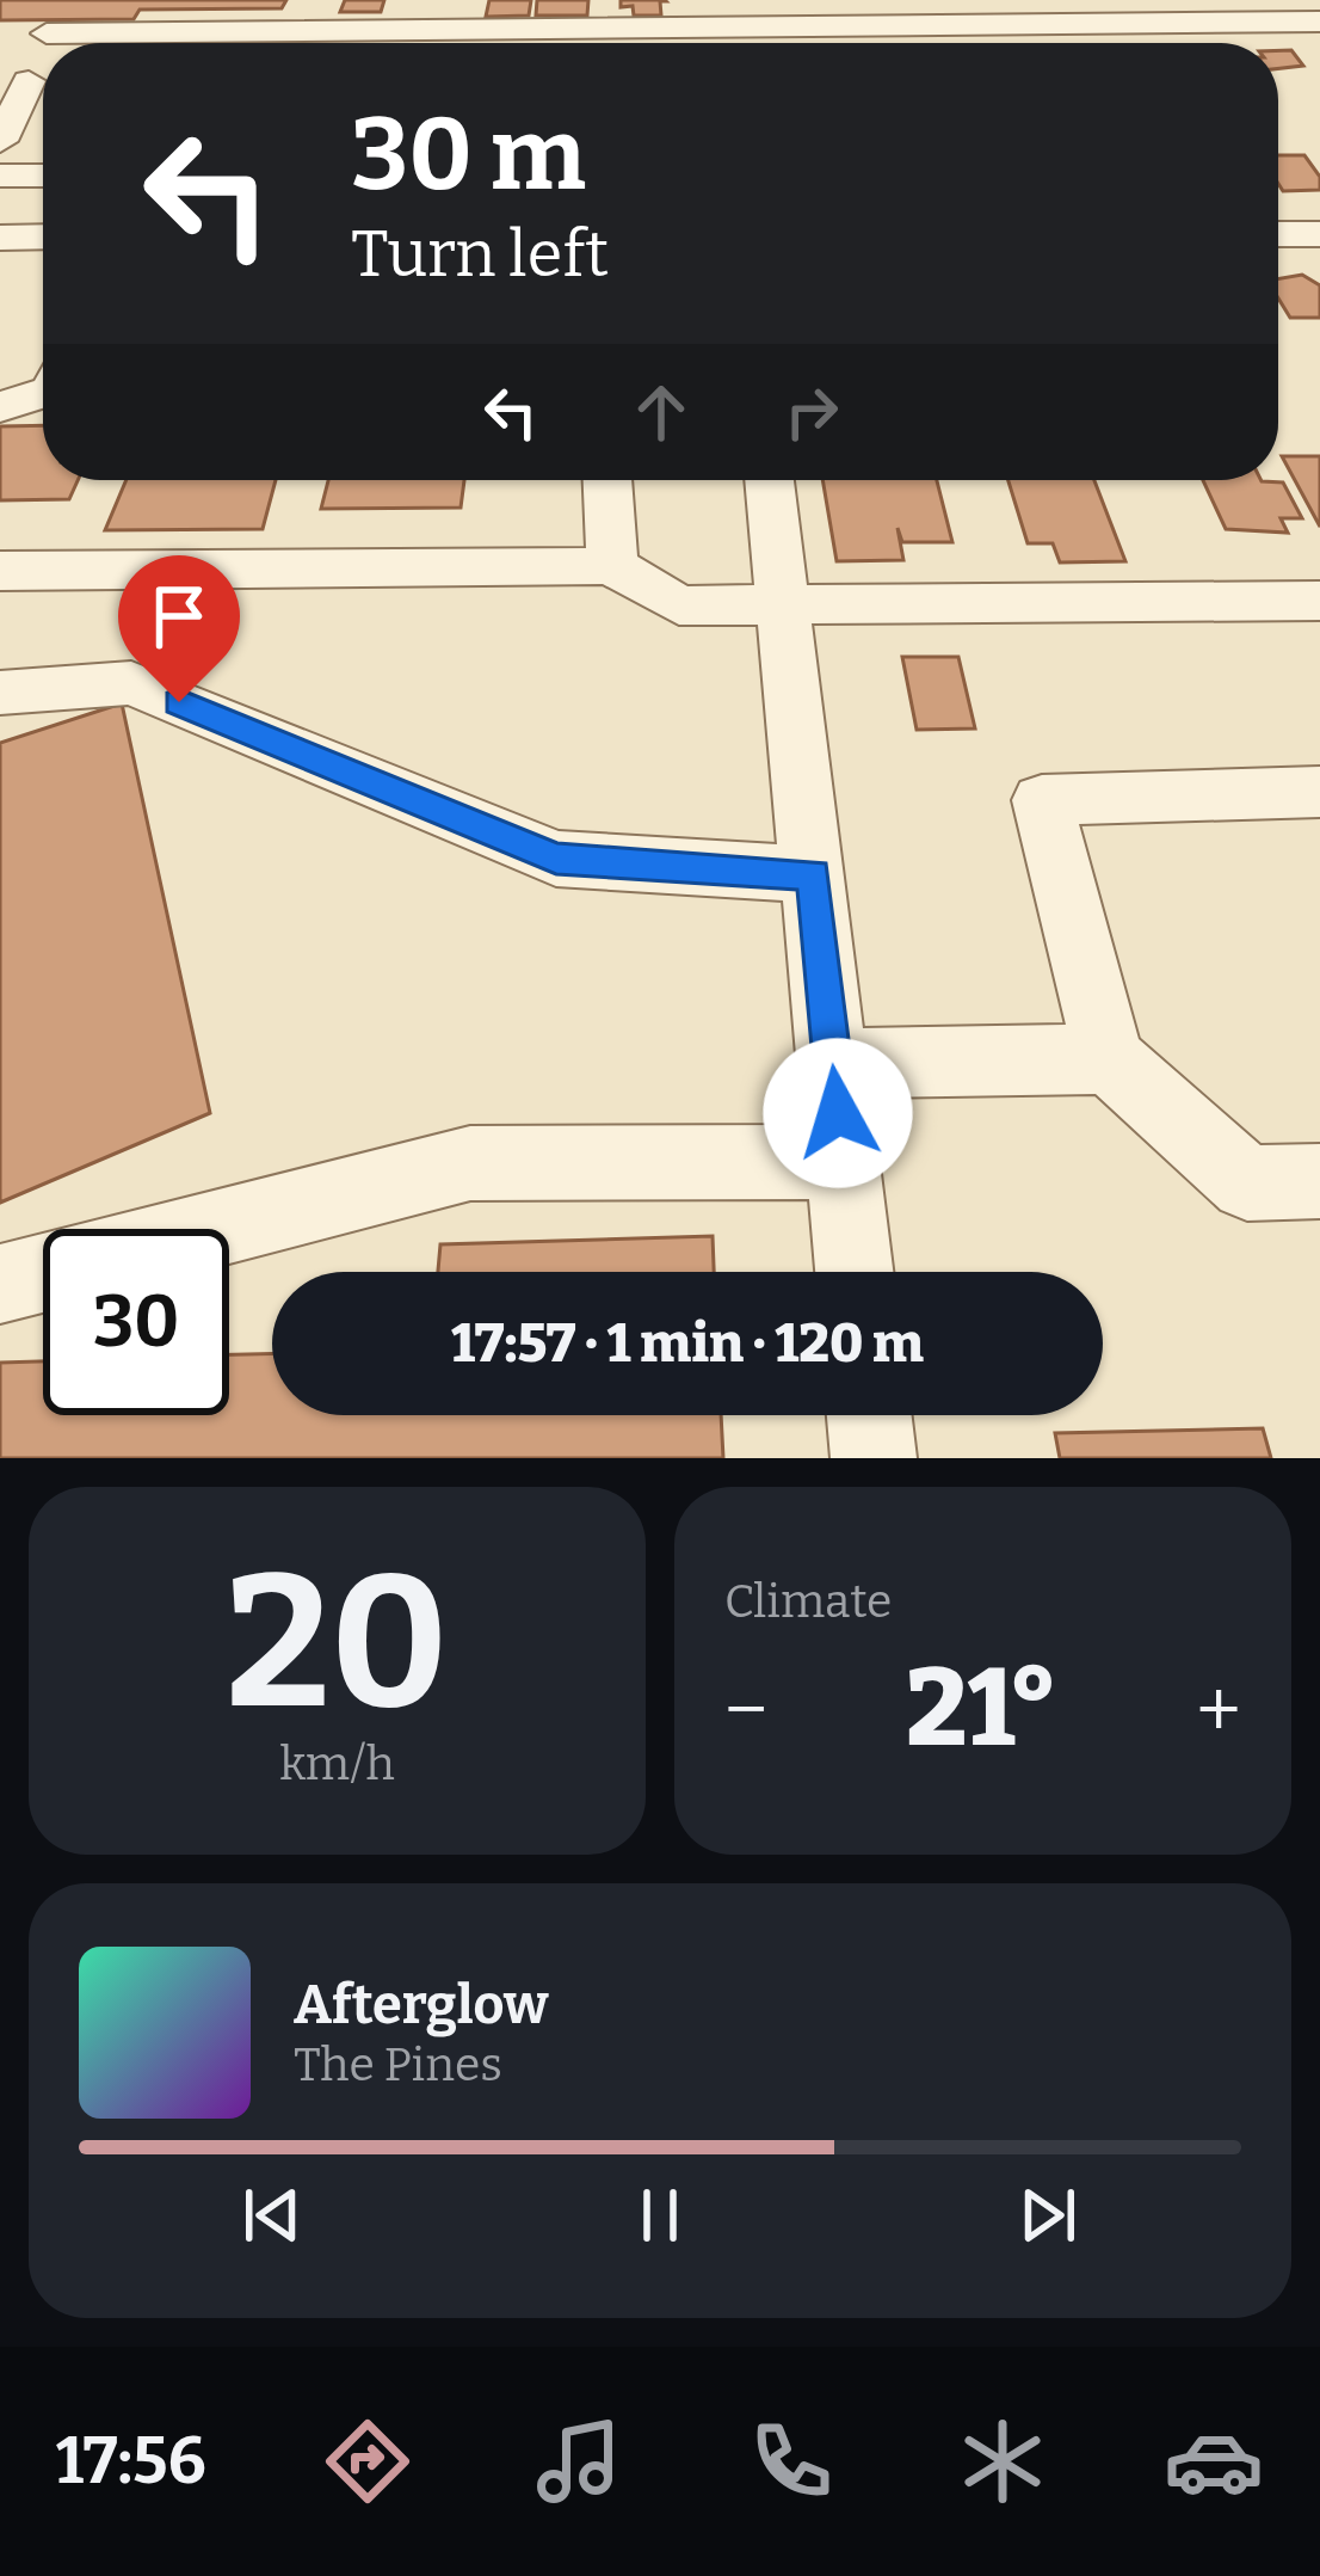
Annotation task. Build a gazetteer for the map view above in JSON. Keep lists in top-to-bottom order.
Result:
{
  "page": {
    "turn": ["30 m", "Turn left"],
    "limit": "30",
    "trip": "17:57 · 1 min · 120 m",
    "tile": [
      ["20", "km/h"],
      "Climate"
    ],
    "heat": ["−", "21°", "+"],
    "song": ["Afterglow", "The Pines"],
    "tabs": "17:56"
  }
}
